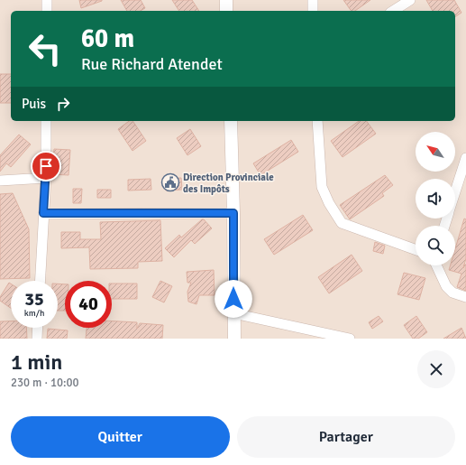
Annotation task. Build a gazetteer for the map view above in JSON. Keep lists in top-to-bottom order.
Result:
{
  "places": {
    "public building": ["Direction Provinciale des Impôts"]
  },
  "north": "top left",
  "page": {
    "turn": ["60 m", "Rue Richard Atendet"],
    "then": "Puis",
    "speed": "35 km/h",
    "limit": "40",
    "heading": ["1 min", "230 m · 10:00"],
    "buttons": ["Quitter", "Partager"]
  }
}
